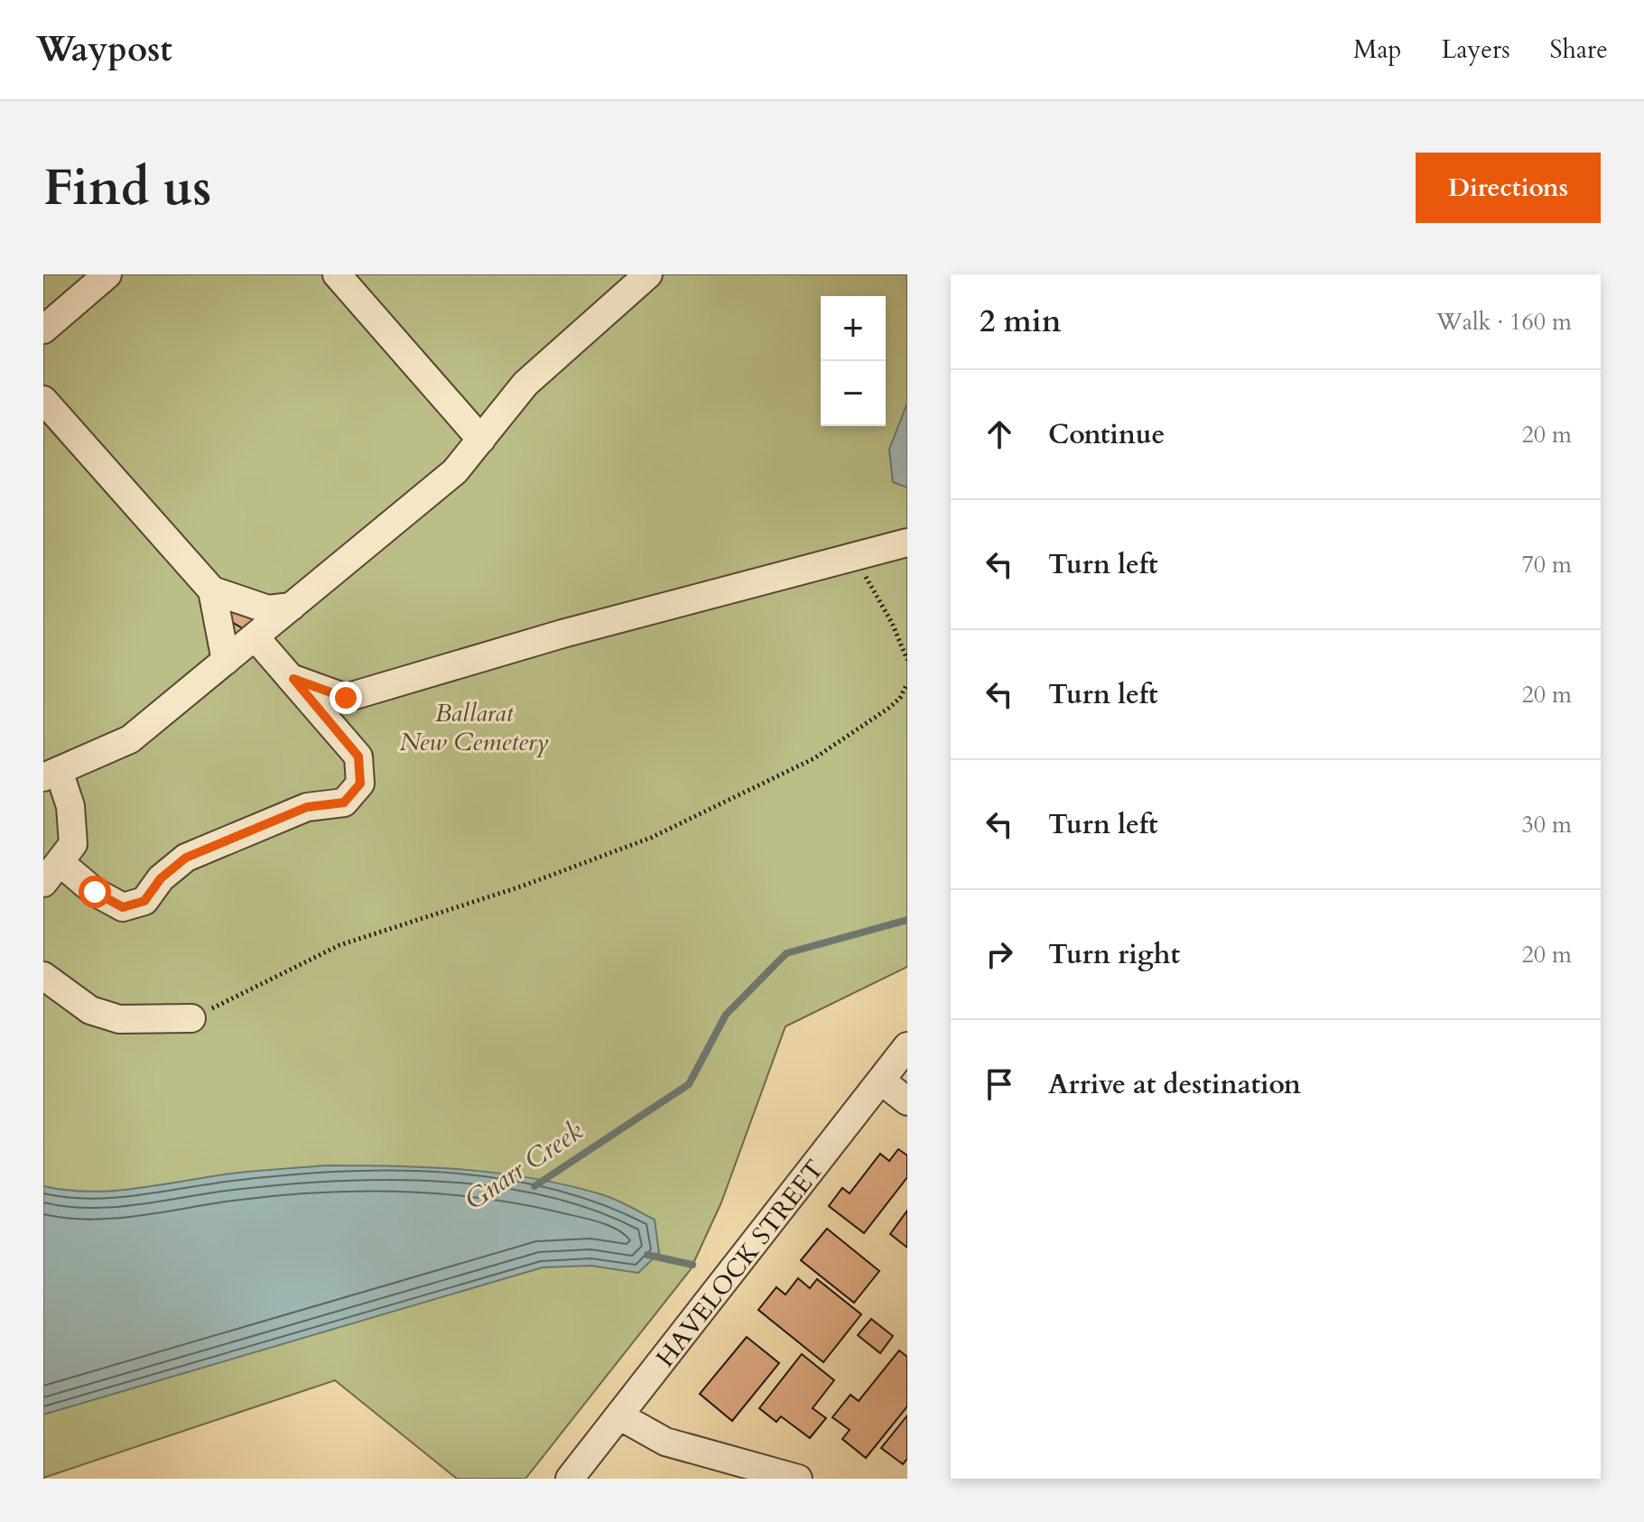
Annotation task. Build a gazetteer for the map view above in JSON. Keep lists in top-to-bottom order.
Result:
{
  "streets": {
    "street": ["HAVELOCK STREET"]
  },
  "water": ["Gnarr Creek"],
  "parks": ["Ballarat New Cemetery"],
  "page": {
    "header": "Waypost",
    "nav": ["Map", "Layers", "Share"],
    "buttons": "Directions",
    "title": "Find us",
    "heading": ["2 min", "Walk · 160 m"],
    "map_buttons": ["+", "−"],
    "list": [
      ["Continue", "20 m"],
      ["Turn left", "70 m"],
      ["Turn left", "20 m"],
      ["Turn left", "30 m"],
      ["Turn right", "20 m"],
      "Arrive at destination"
    ]
  }
}
